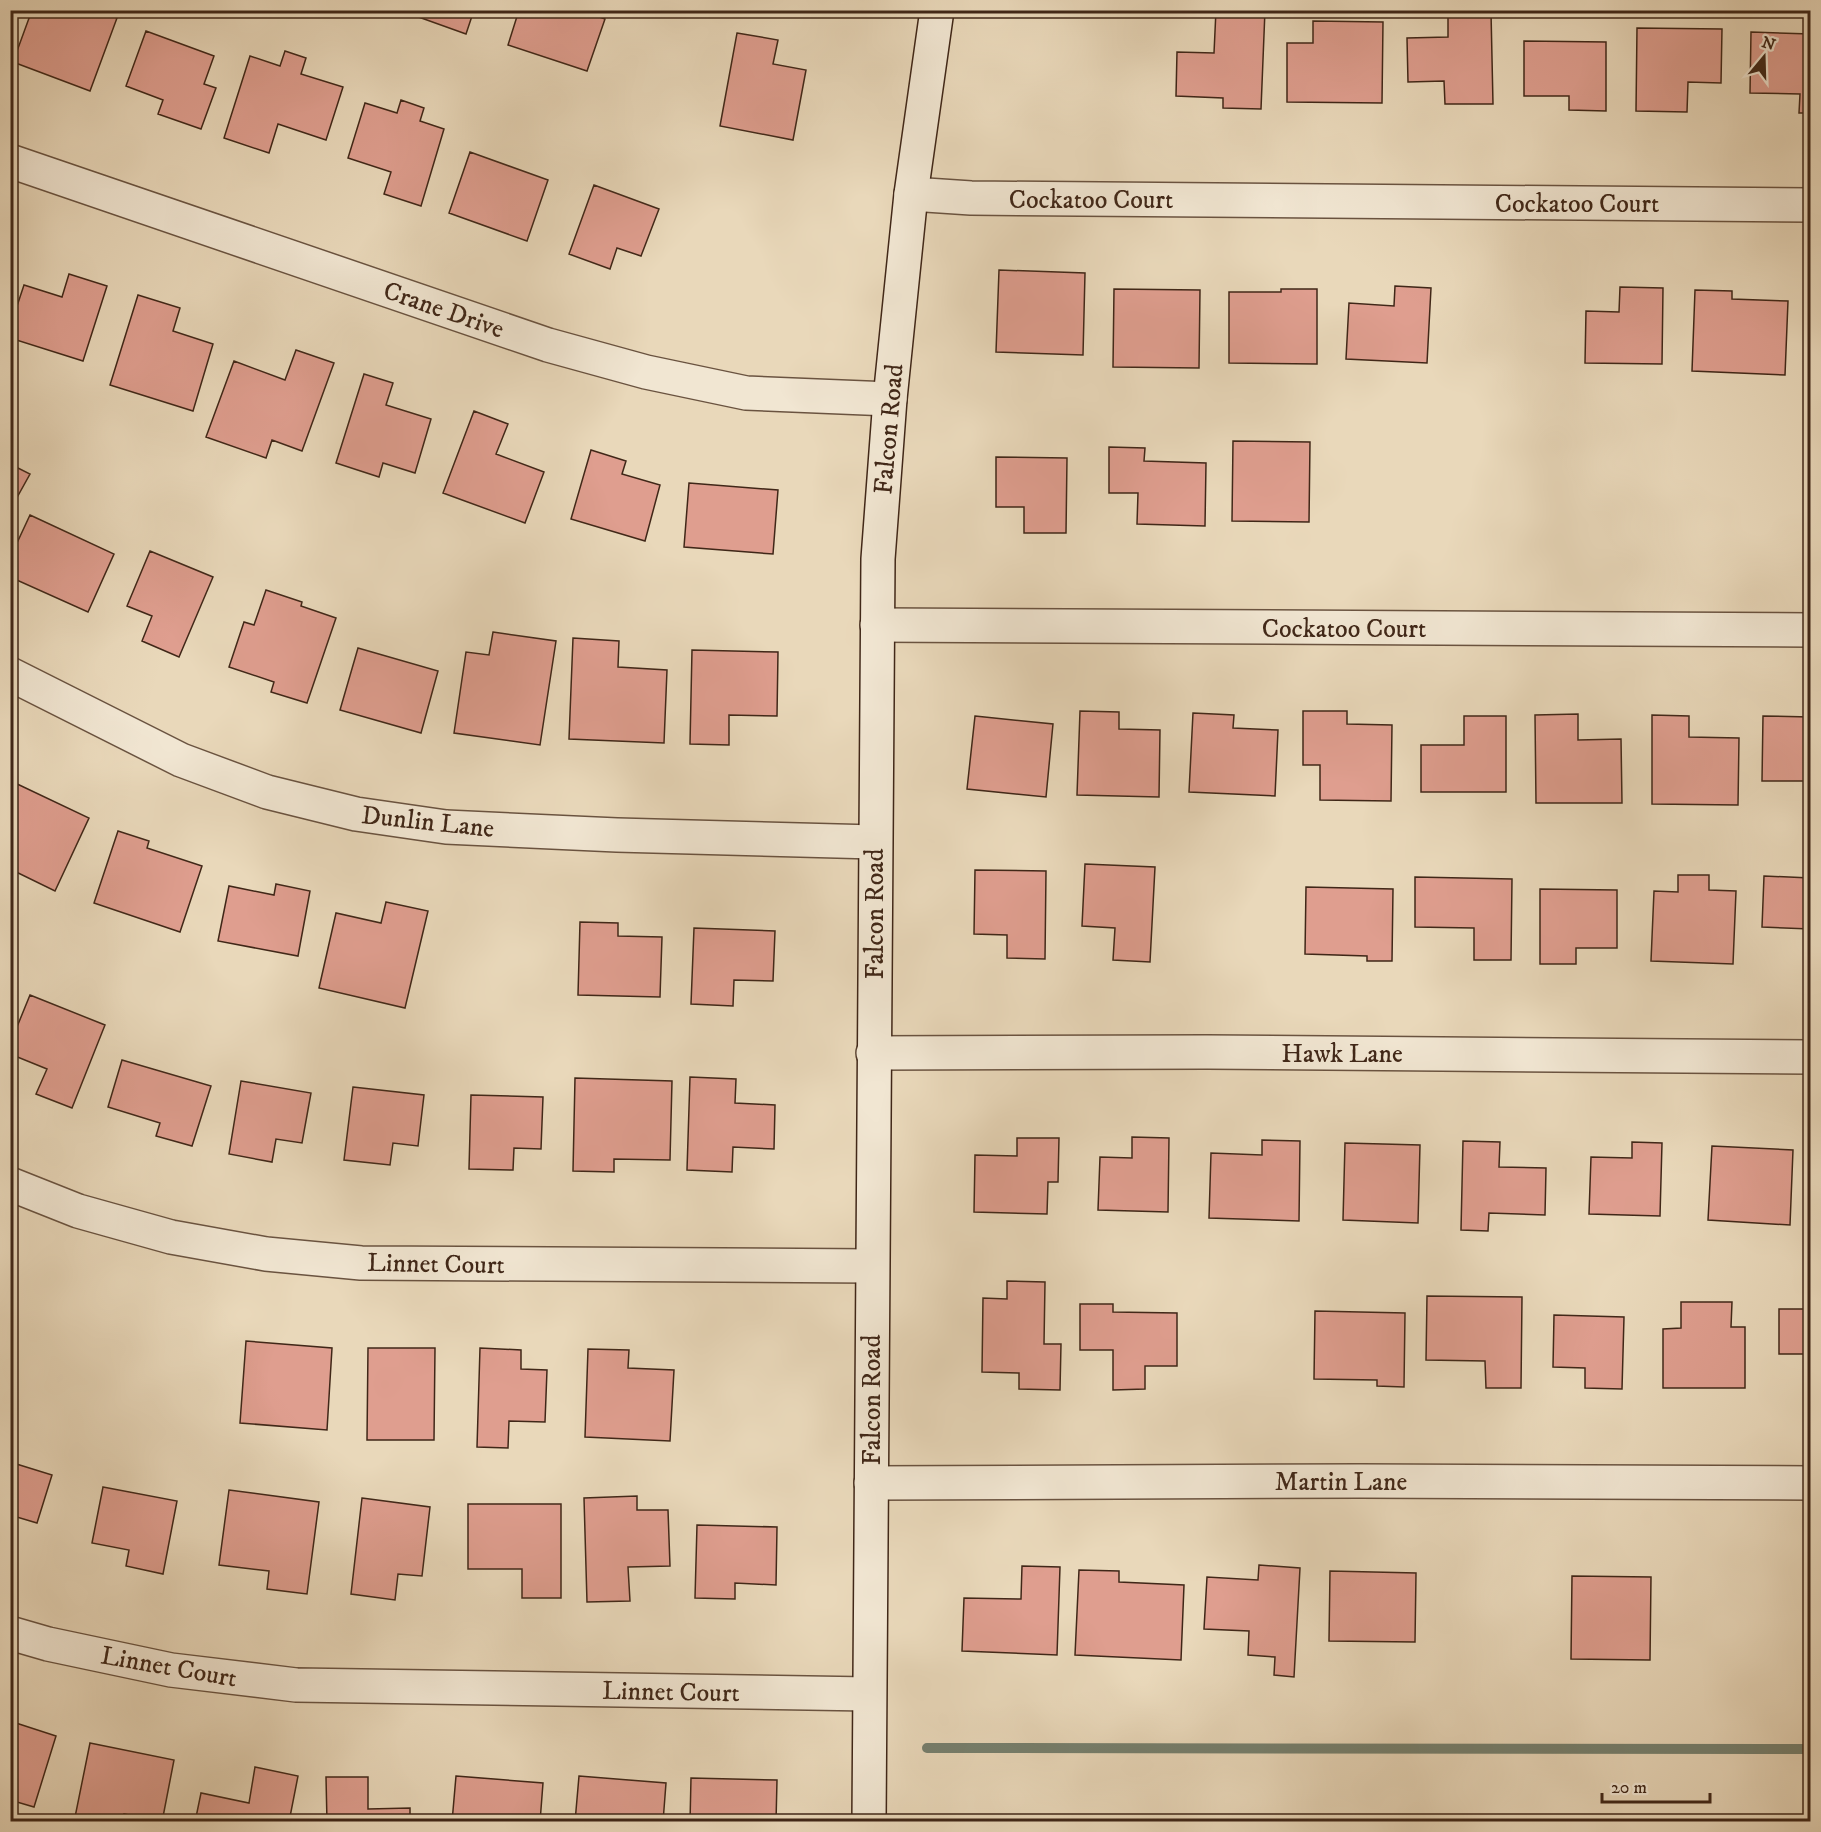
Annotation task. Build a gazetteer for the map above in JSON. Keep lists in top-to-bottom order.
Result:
{
  "streets": {
    "street": [
      "Cockatoo Court",
      "Crane Drive",
      "Falcon Road",
      "Dunlin Lane",
      "Hawk Lane",
      "Linnet Court",
      "Martin Lane"
    ]
  },
  "crossings": [
    ["Cockatoo Court", "Falcon Road"],
    ["Crane Drive", "Falcon Road"],
    ["Falcon Road", "Dunlin Lane"],
    ["Falcon Road", "Hawk Lane"],
    ["Falcon Road", "Linnet Court"],
    ["Falcon Road", "Martin Lane"]
  ],
  "scale_bar": "20 m",
  "north": "top"
}
